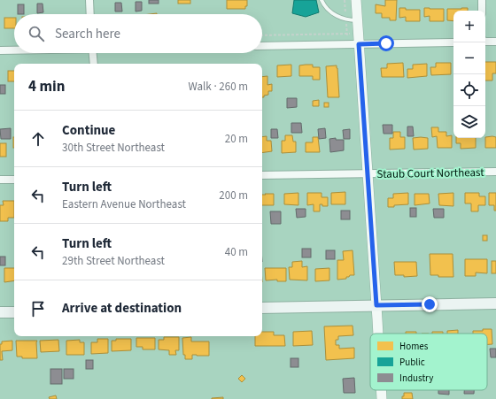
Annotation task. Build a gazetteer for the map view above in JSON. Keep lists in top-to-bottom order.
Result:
{
  "streets": {
    "street": ["Staub Court Northeast"]
  },
  "legend": ["Homes", "Public", "Industry"],
  "page": {
    "map_buttons": ["+", "−"],
    "search": "Search here",
    "heading": ["4 min", "Walk · 260 m"],
    "list": [
      ["Continue", "30th Street Northeast", "20 m"],
      ["Turn left", "Eastern Avenue Northeast", "200 m"],
      ["Turn left", "29th Street Northeast", "40 m"],
      "Arrive at destination"
    ]
  }
}
